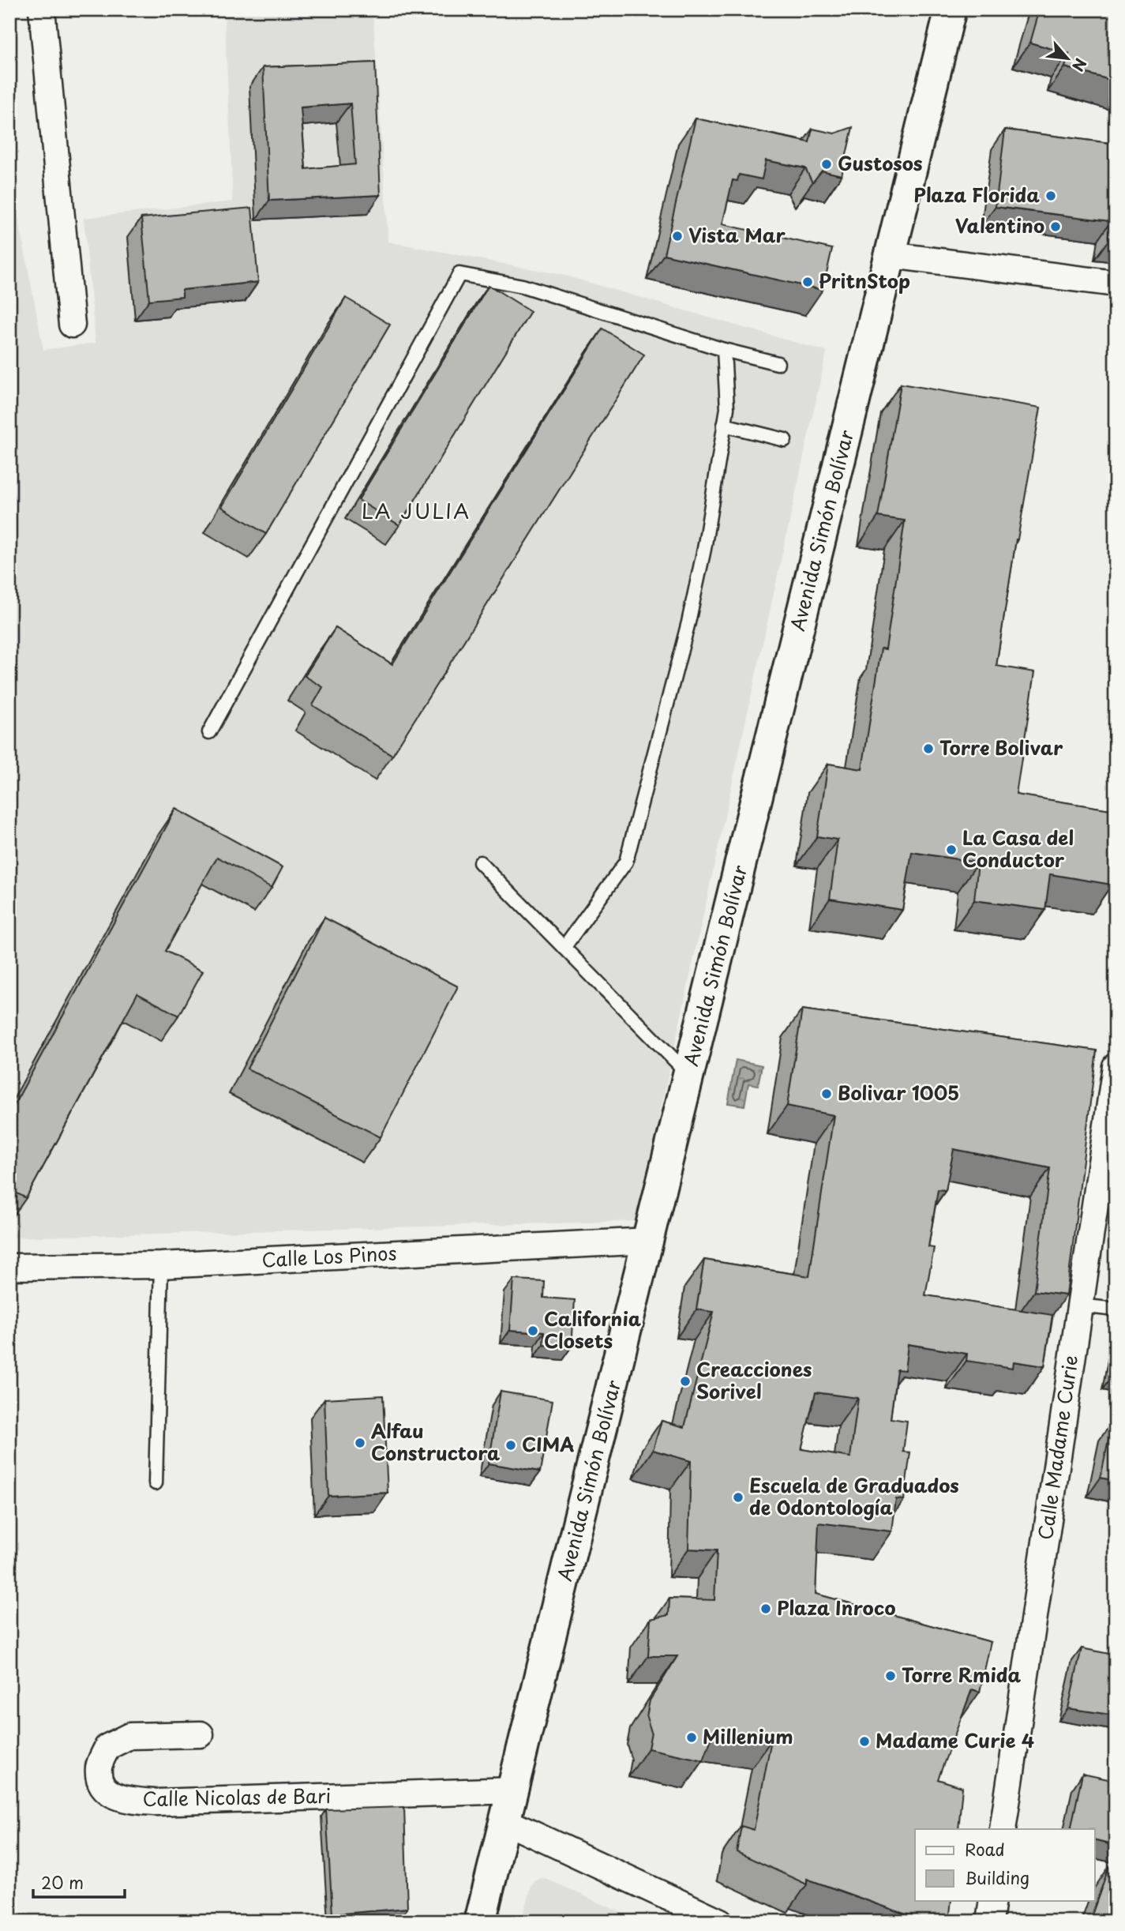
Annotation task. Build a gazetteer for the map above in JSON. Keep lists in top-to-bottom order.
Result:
{
  "streets": {
    "main road": ["Avenida Simón Bolívar"],
    "street": ["Calle Los Pinos", "Calle Madame Curie", "Calle Nicolas de Bari"]
  },
  "crossings": [
    ["Avenida Simón Bolívar", "Calle Los Pinos"],
    ["Avenida Simón Bolívar", "Calle Nicolas de Bari"]
  ],
  "districts": ["LA JULIA"],
  "places": [
    "Gustosos",
    "Plaza Florida",
    "Valentino",
    "Vista Mar",
    "PritnStop",
    "Torre Bolivar",
    "La Casa del Conductor",
    "Bolivar 1005",
    "California Closets",
    "Creacciones Sorivel",
    "Alfau Constructora",
    "CIMA",
    "Escuela de Graduados de Odontología",
    "Plaza Inroco",
    "Torre Rmida",
    "Millenium",
    "Madame Curie 4"
  ],
  "legend": ["Road", "Building"],
  "scale_bar": "20 m",
  "north": "bottom right"
}
